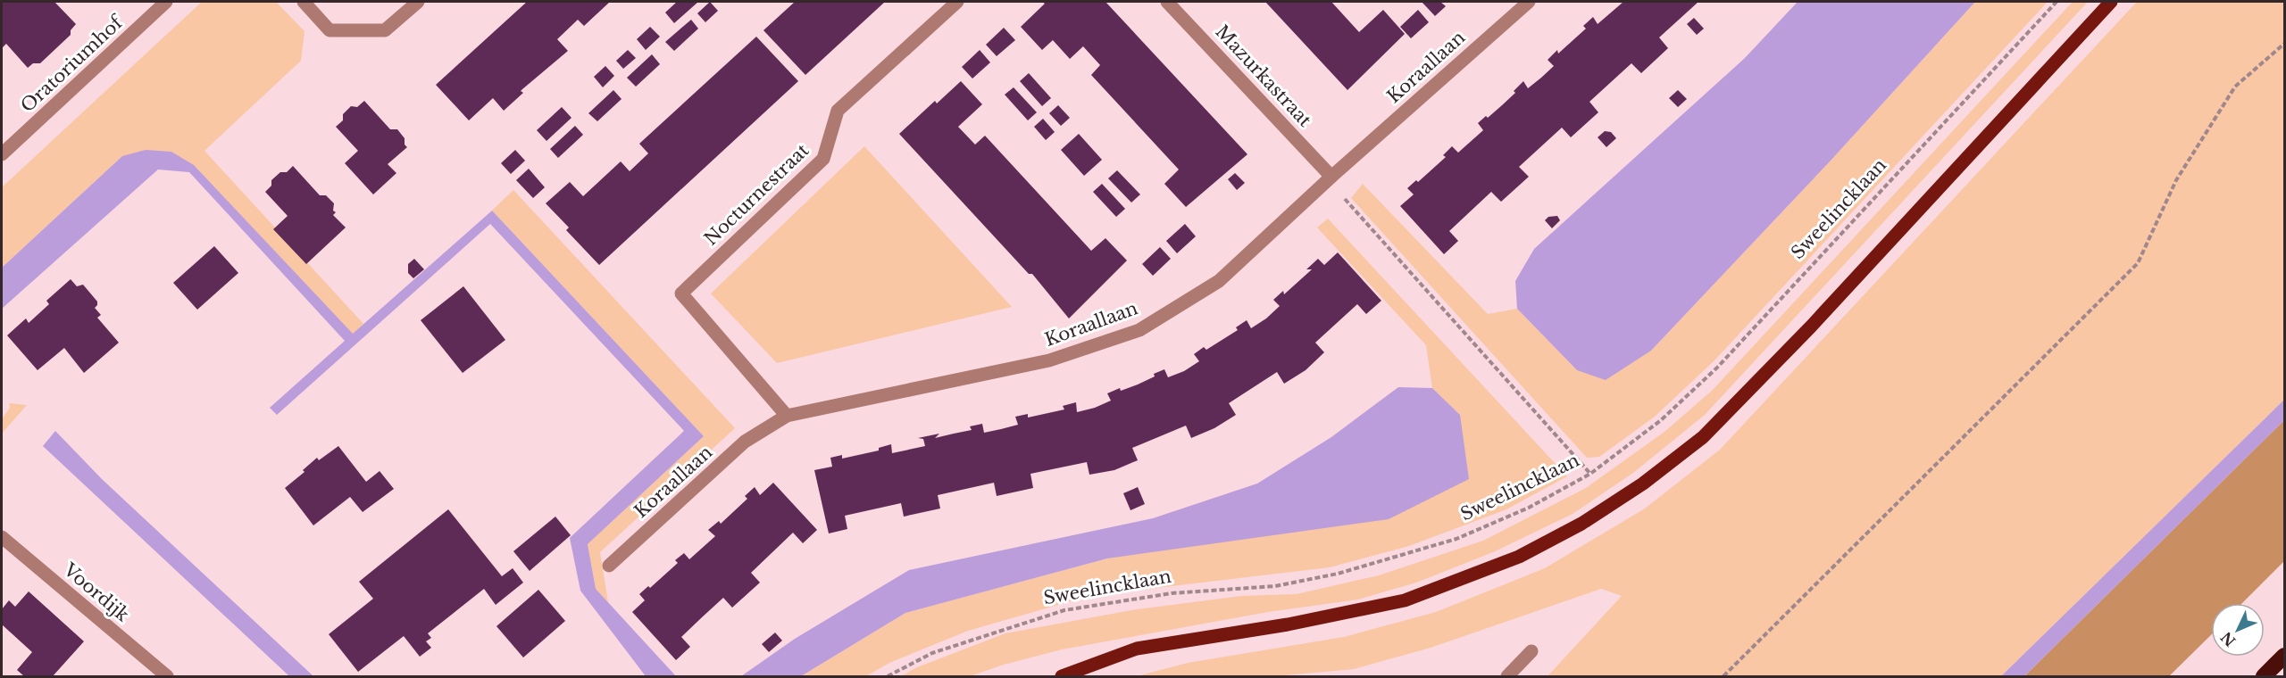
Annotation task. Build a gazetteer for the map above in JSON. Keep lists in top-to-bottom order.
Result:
{
  "streets": {
    "street": [
      "Oratoriumhof",
      "Koraallaan",
      "Mazurkastraat",
      "Nocturnestraat",
      "Voordijk"
    ],
    "path": ["Sweelincklaan"]
  },
  "crossings": [
    ["Koraallaan", "Mazurkastraat"],
    ["Koraallaan", "Nocturnestraat"]
  ],
  "north": "bottom left"
}
